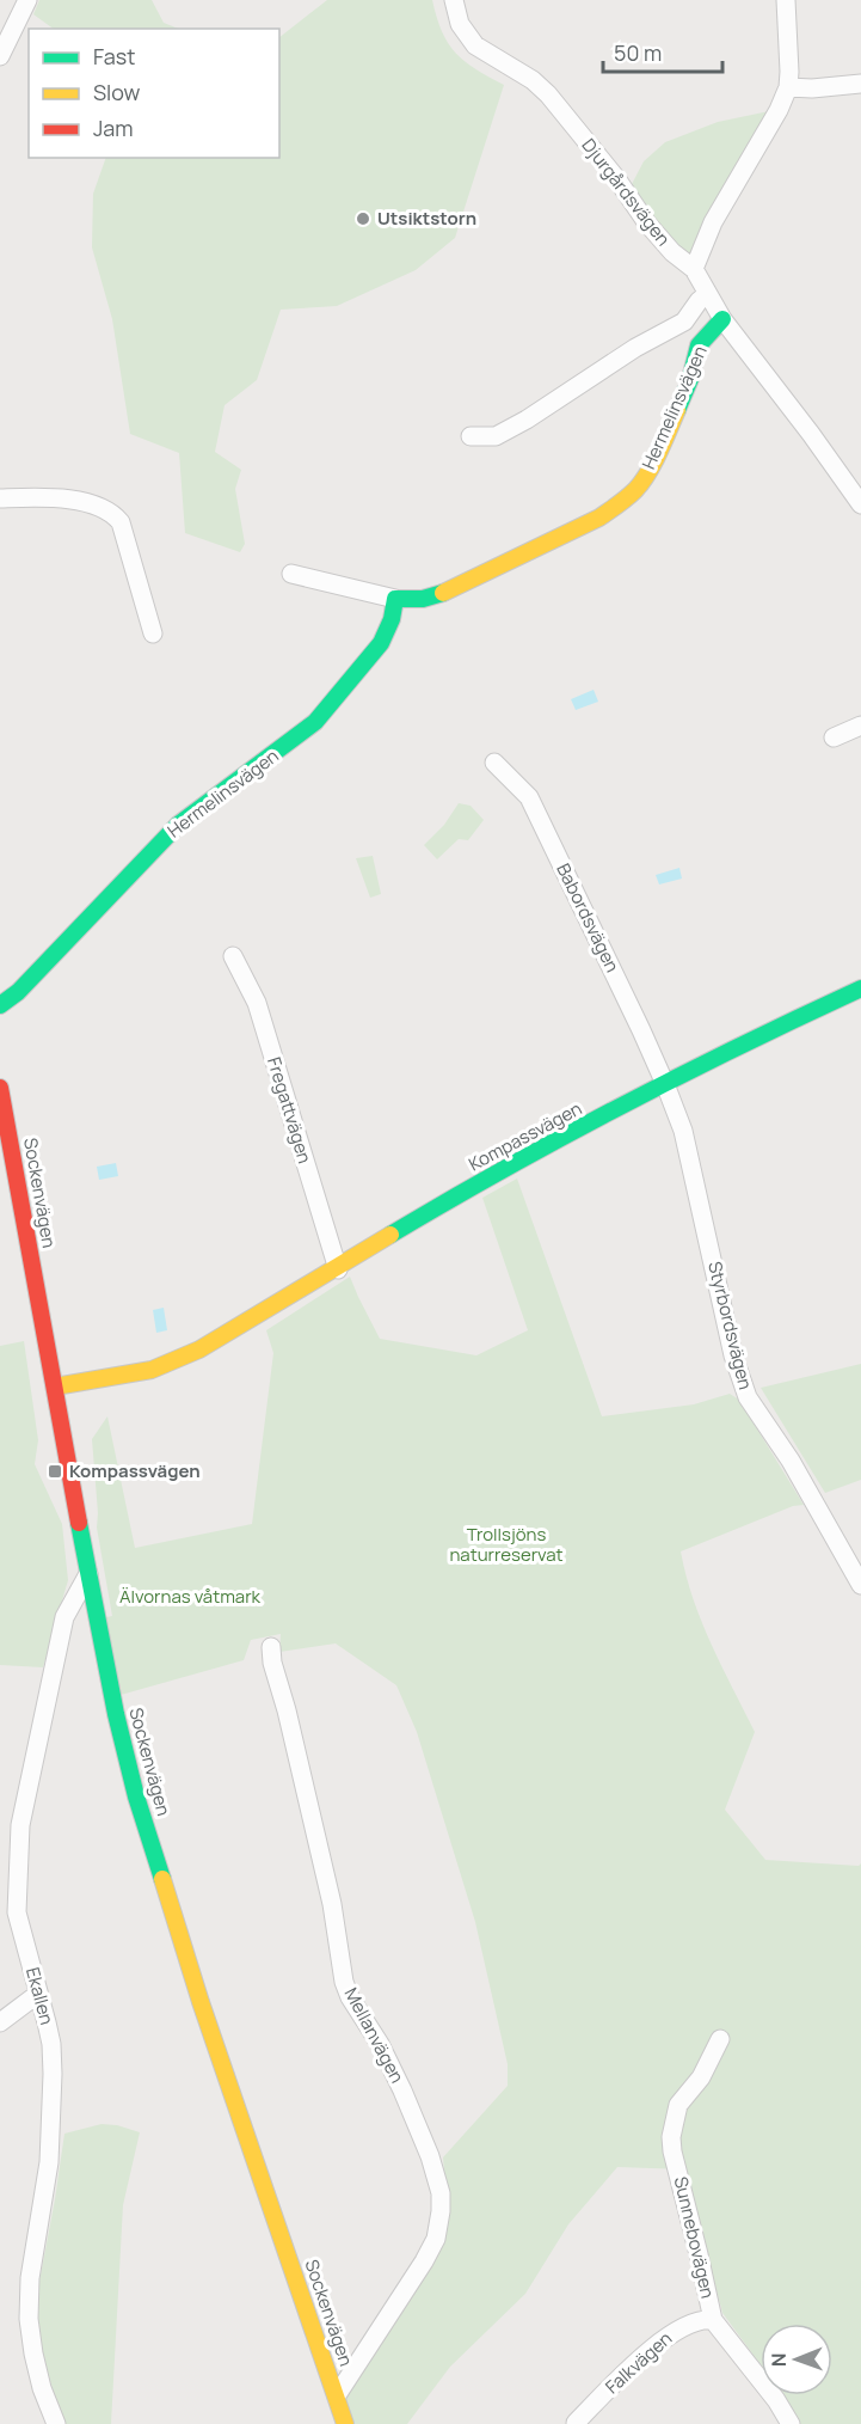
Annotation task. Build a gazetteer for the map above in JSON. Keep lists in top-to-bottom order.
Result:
{
  "streets": {
    "street": [
      "Djurgårdsvägen",
      "Hermelinsvägen",
      "Babordsvägen",
      "Fregattvägen",
      "Kompassvägen",
      "Sockenvägen",
      "Styrbordsvägen",
      "Ekallen",
      "Mellanvägen",
      "Sunnebovägen",
      "Falkvägen"
    ]
  },
  "crossings": [
    ["Djurgårdsvägen", "Hermelinsvägen"],
    ["Babordsvägen", "Kompassvägen"],
    ["Babordsvägen", "Styrbordsvägen"],
    ["Fregattvägen", "Kompassvägen"],
    ["Kompassvägen", "Sockenvägen"],
    ["Kompassvägen", "Styrbordsvägen"],
    ["Sockenvägen", "Ekallen"],
    ["Sockenvägen", "Mellanvägen"],
    ["Sunnebovägen", "Falkvägen"]
  ],
  "parks": ["Trollsjöns naturreservat", "Älvornas våtmark"],
  "places": {
    "other": ["Utsiktstorn"],
    "transit": ["Kompassvägen"]
  },
  "legend": ["Fast", "Slow", "Jam"],
  "scale_bar": "50 m",
  "north": "left"
}
